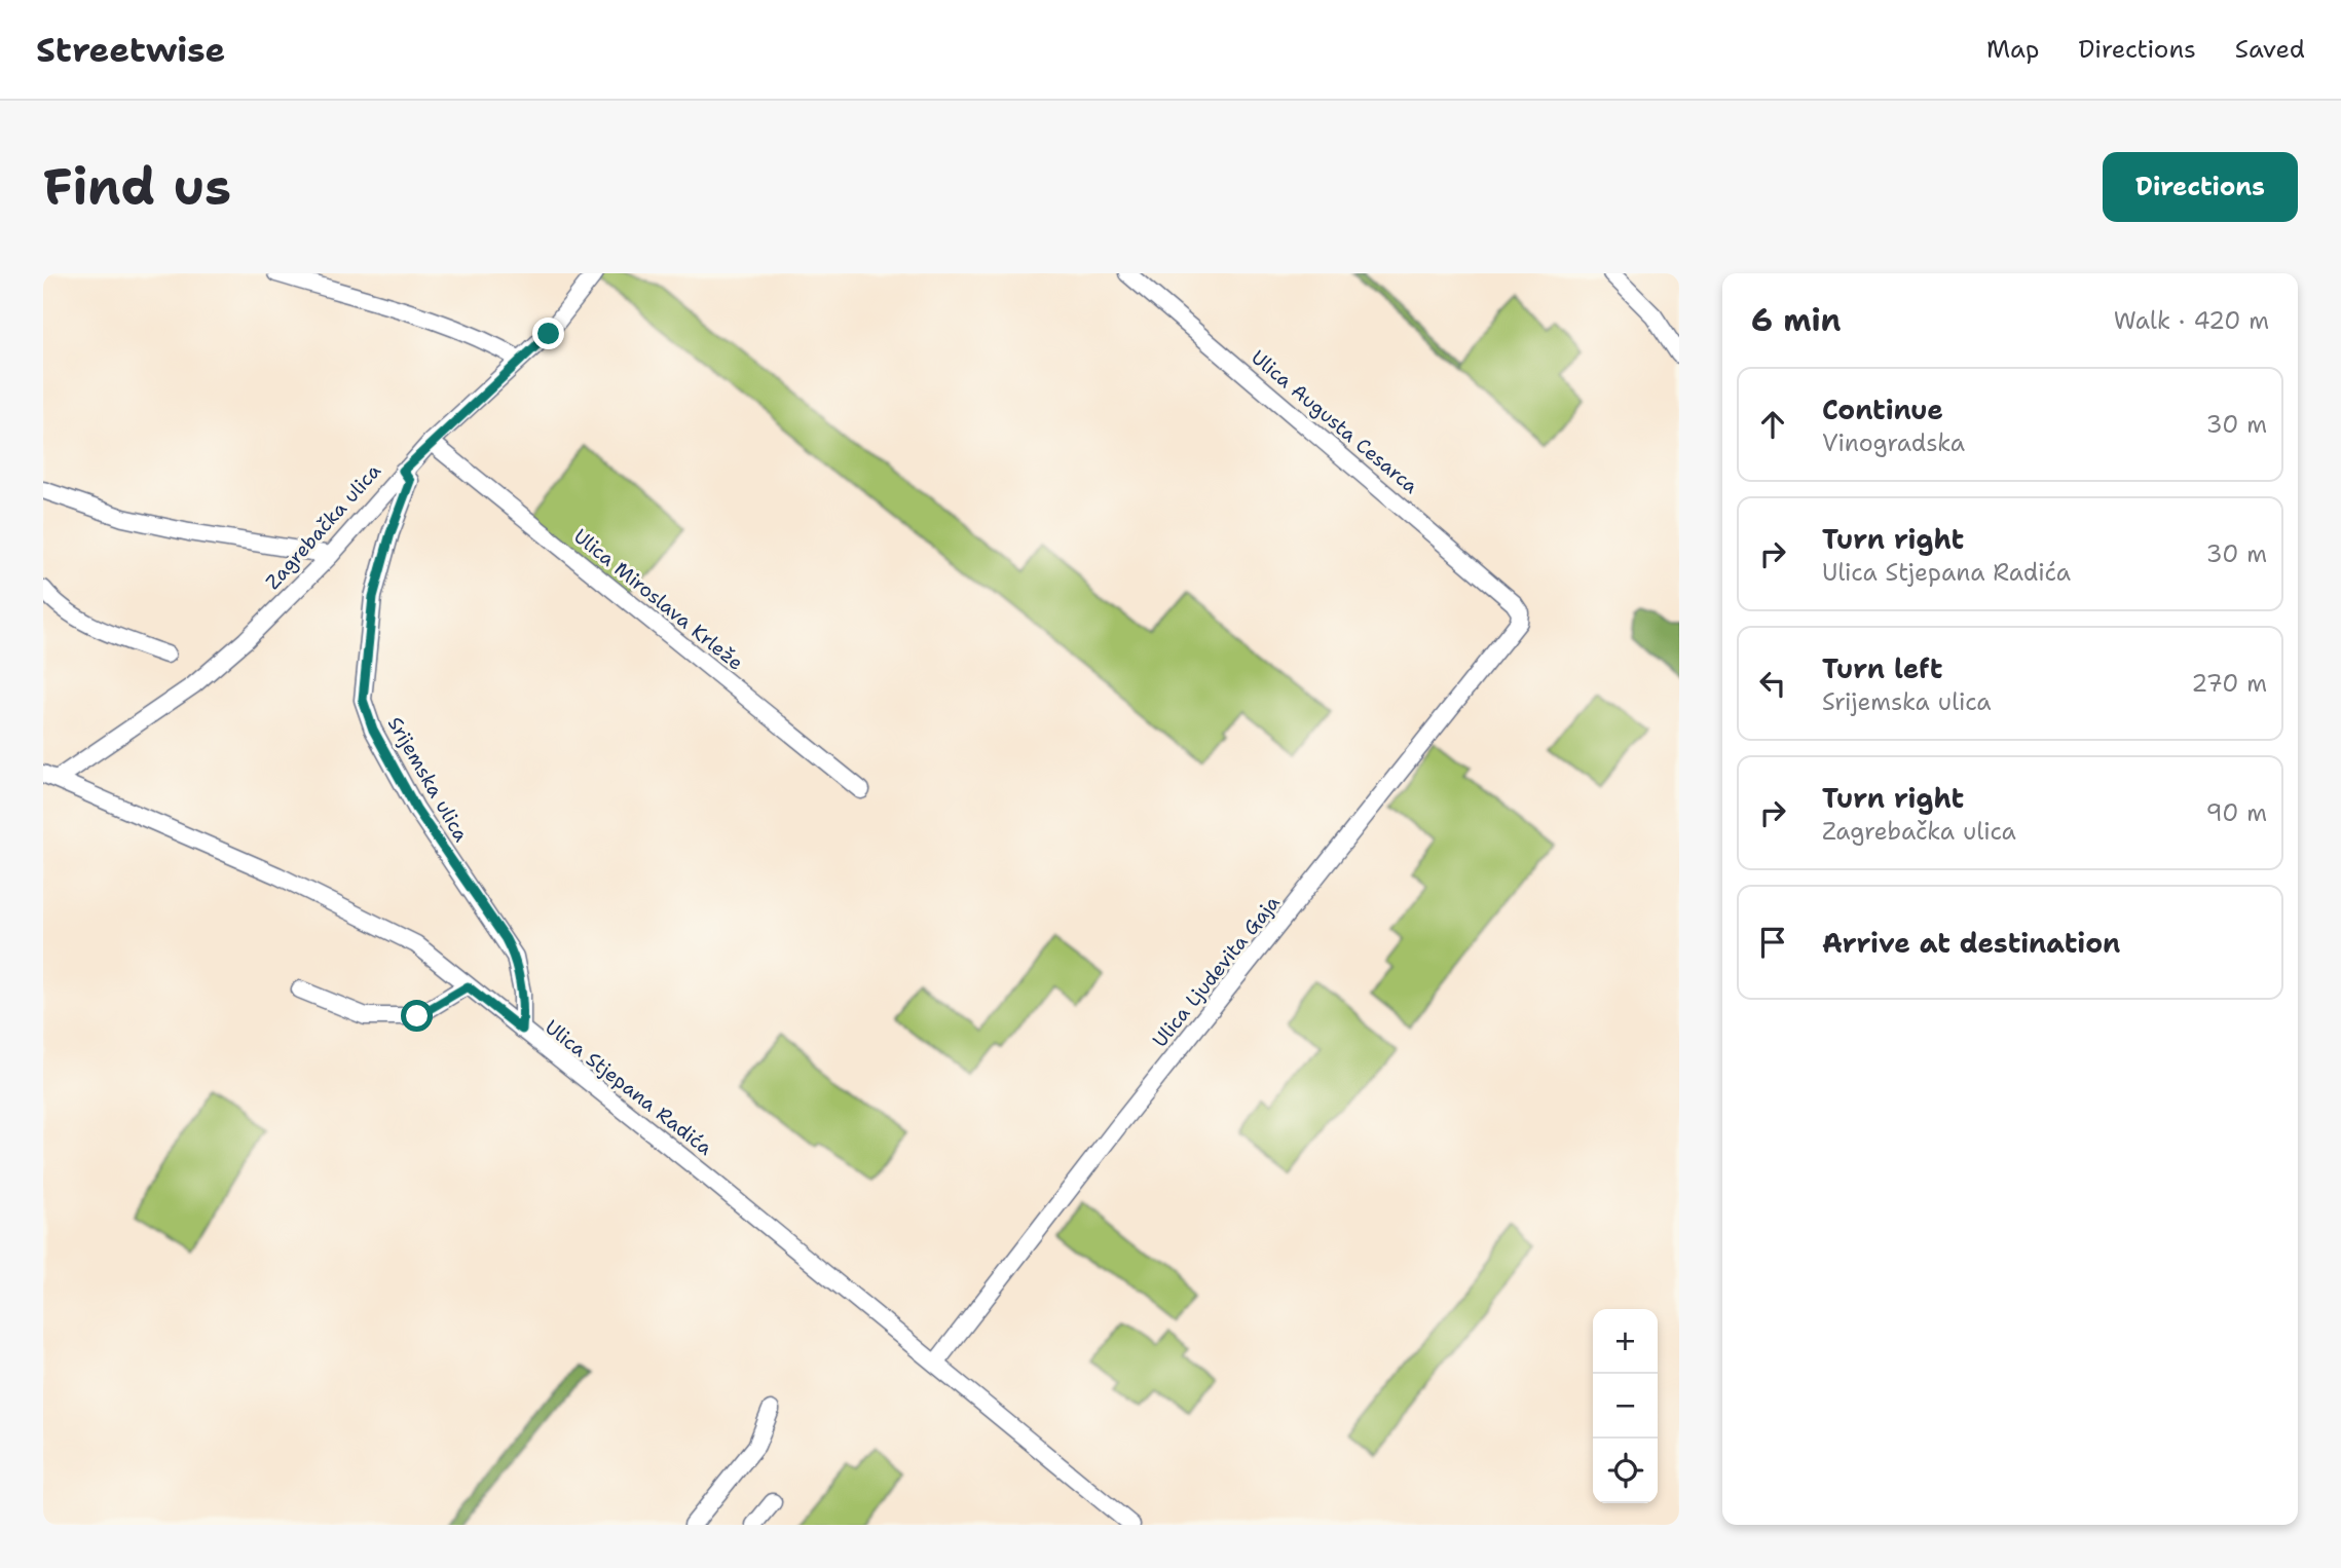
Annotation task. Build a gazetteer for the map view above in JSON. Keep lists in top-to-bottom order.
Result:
{
  "streets": {
    "street": [
      "Ulica Augusta Cesarca",
      "Zagrebačka ulica",
      "Ulica Miroslava Krleže",
      "Srijemska ulica",
      "Ulica Ljudevita Gaja",
      "Ulica Stjepana Radića"
    ]
  },
  "crossings": [
    ["Ulica Augusta Cesarca", "Ulica Ljudevita Gaja"],
    ["Zagrebačka ulica", "Ulica Miroslava Krleže"],
    ["Zagrebačka ulica", "Srijemska ulica"],
    ["Zagrebačka ulica", "Ulica Stjepana Radića"],
    ["Srijemska ulica", "Ulica Stjepana Radića"],
    ["Ulica Ljudevita Gaja", "Ulica Stjepana Radića"]
  ],
  "page": {
    "header": "Streetwise",
    "nav": ["Map", "Directions", "Saved"],
    "buttons": "Directions",
    "title": "Find us",
    "heading": ["6 min", "Walk · 420 m"],
    "list": [
      ["Continue", "Vinogradska", "30 m"],
      ["Turn right", "Ulica Stjepana Radića", "30 m"],
      ["Turn left", "Srijemska ulica", "270 m"],
      ["Turn right", "Zagrebačka ulica", "90 m"],
      "Arrive at destination"
    ],
    "map_buttons": ["+", "−"]
  }
}
